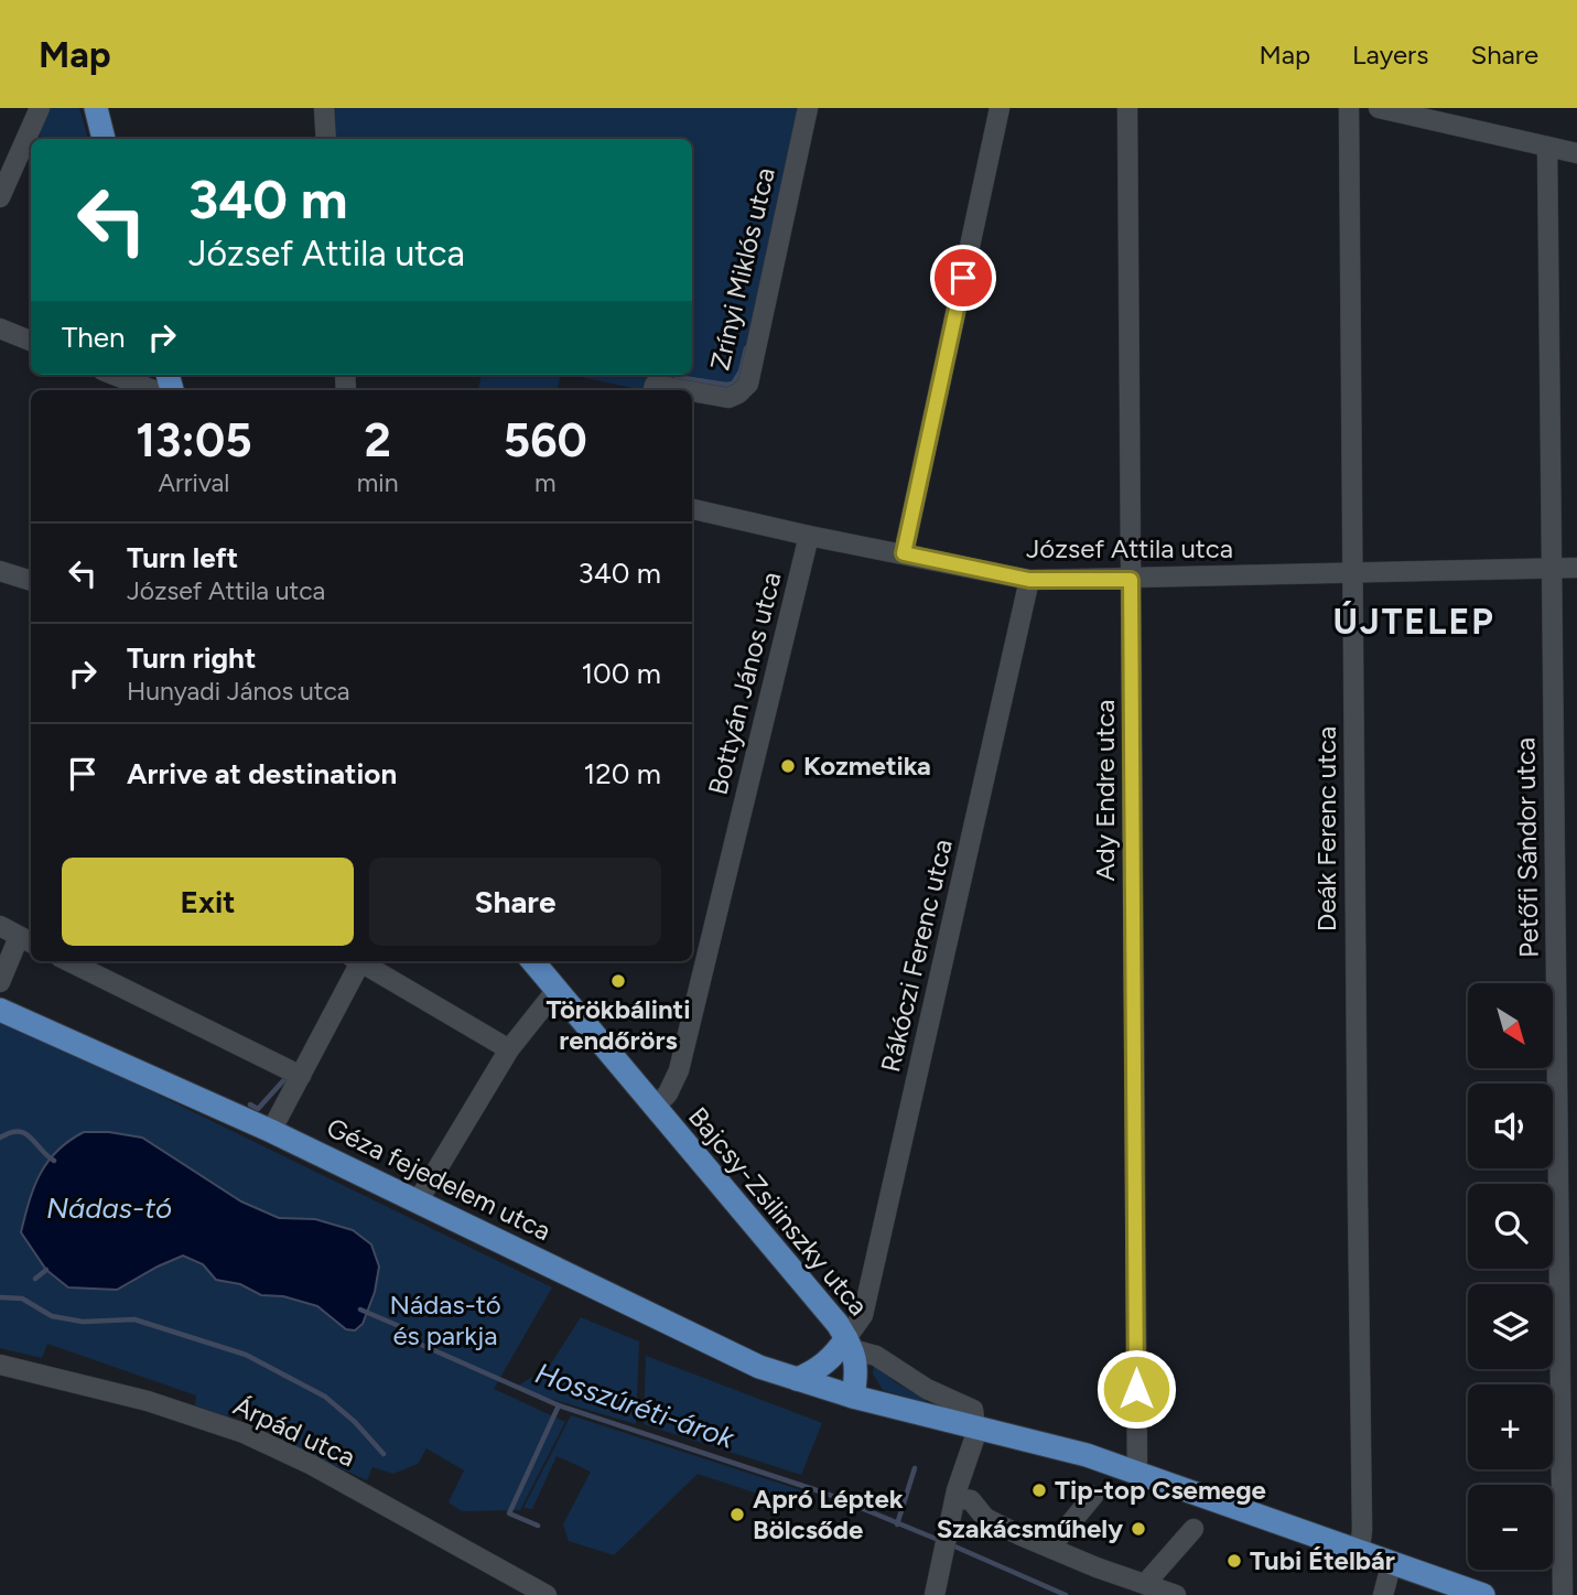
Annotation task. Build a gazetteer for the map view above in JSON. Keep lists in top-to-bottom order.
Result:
{
  "streets": {
    "main road": ["Géza fejedelem utca", "Bajcsy-Zsilinszky utca"],
    "street": [
      "Zrínyi Miklós utca",
      "József Attila utca",
      "Bottyán János utca",
      "Ady Endre utca",
      "Deák Ferenc utca",
      "Petőfi Sándor utca",
      "Rákóczi Ferenc utca",
      "Árpád utca"
    ]
  },
  "crossings": [
    ["József Attila utca", "Bottyán János utca"],
    ["József Attila utca", "Ady Endre utca"],
    ["József Attila utca", "Deák Ferenc utca"],
    ["József Attila utca", "Petőfi Sándor utca"],
    ["József Attila utca", "Rákóczi Ferenc utca"],
    ["Bottyán János utca", "Bajcsy-Zsilinszky utca"],
    ["Rákóczi Ferenc utca", "Bajcsy-Zsilinszky utca"],
    ["Géza fejedelem utca", "Bajcsy-Zsilinszky utca"]
  ],
  "districts": ["ÚJTELEP"],
  "water": ["Nádas-tó", "Hosszúréti-árok"],
  "parks": ["Nádas-tó és parkja"],
  "places": [
    "Kozmetika",
    "Törökbálinti rendőrörs",
    "Tip-top Csemege",
    "Apró Léptek Bölcsőde",
    "Szakácsműhely",
    "Tubi Ételbár"
  ],
  "north": "bottom right",
  "page": {
    "header": "Map",
    "nav": ["Map", "Layers", "Share"],
    "turn": ["340 m", "József Attila utca"],
    "then": "Then",
    "eta": [
      "13:05",
      "Arrival",
      "2",
      "min",
      "560",
      "m"
    ],
    "list": [
      {
        "name": "Turn left",
        "note": "József Attila utca",
        "value": "340 m"
      },
      {
        "name": "Turn right",
        "note": "Hunyadi János utca",
        "value": "100 m"
      },
      {
        "name": "Arrive at destination",
        "value": "120 m"
      }
    ],
    "buttons": ["Exit", "Share"],
    "map_buttons": ["+", "−"]
  }
}
